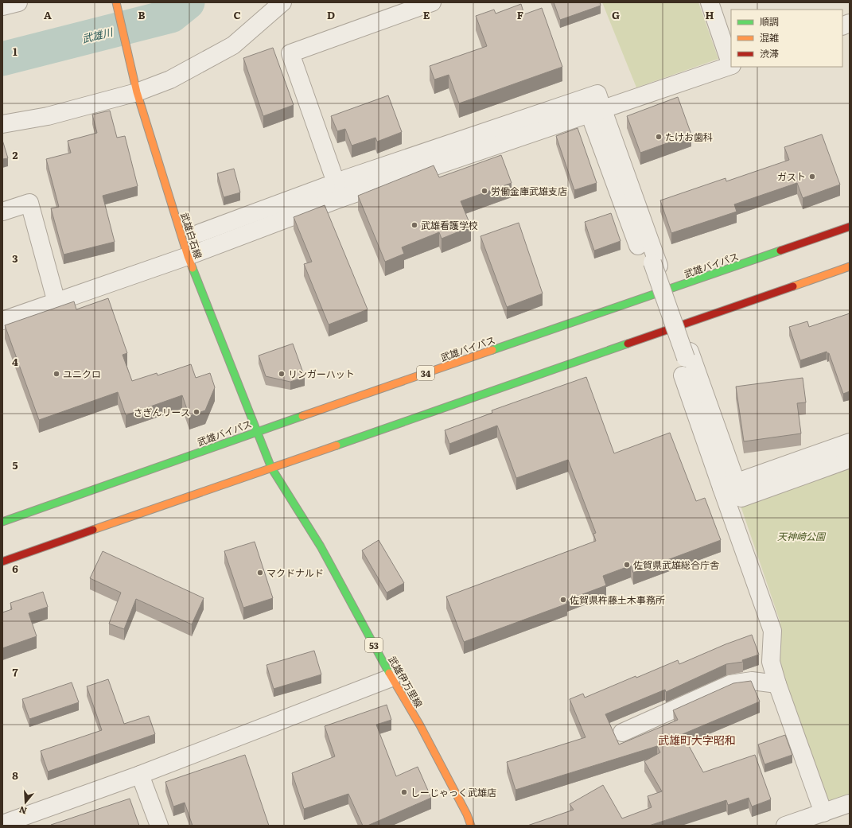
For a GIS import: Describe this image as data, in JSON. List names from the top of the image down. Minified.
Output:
{"streets":{"main road":["武雄白石線","武雄バイパス","34","53","武雄伊万里線"]},"crossings":[["武雄白石線","武雄バイパス"],["武雄白石線","武雄伊万里線"]],"districts":["武雄町大字昭和"],"water":["武雄川"],"parks":["天神崎公園"],"places":["たけお歯科","ガスト","労働金庫武雄支店","武雄看護学校","ユニクロ","リンガーハット","さぎんリース","佐賀県武雄総合庁舎","マクドナルド","佐賀県杵藤土木事務所","しーじゃっく武雄店"],"legend":["順調","混雑","渋滞"],"north":"bottom","grid":{"columns":["A","B","C","D","E","F","G","H"],"rows":["1","2","3","4","5","6","7","8"]}}
